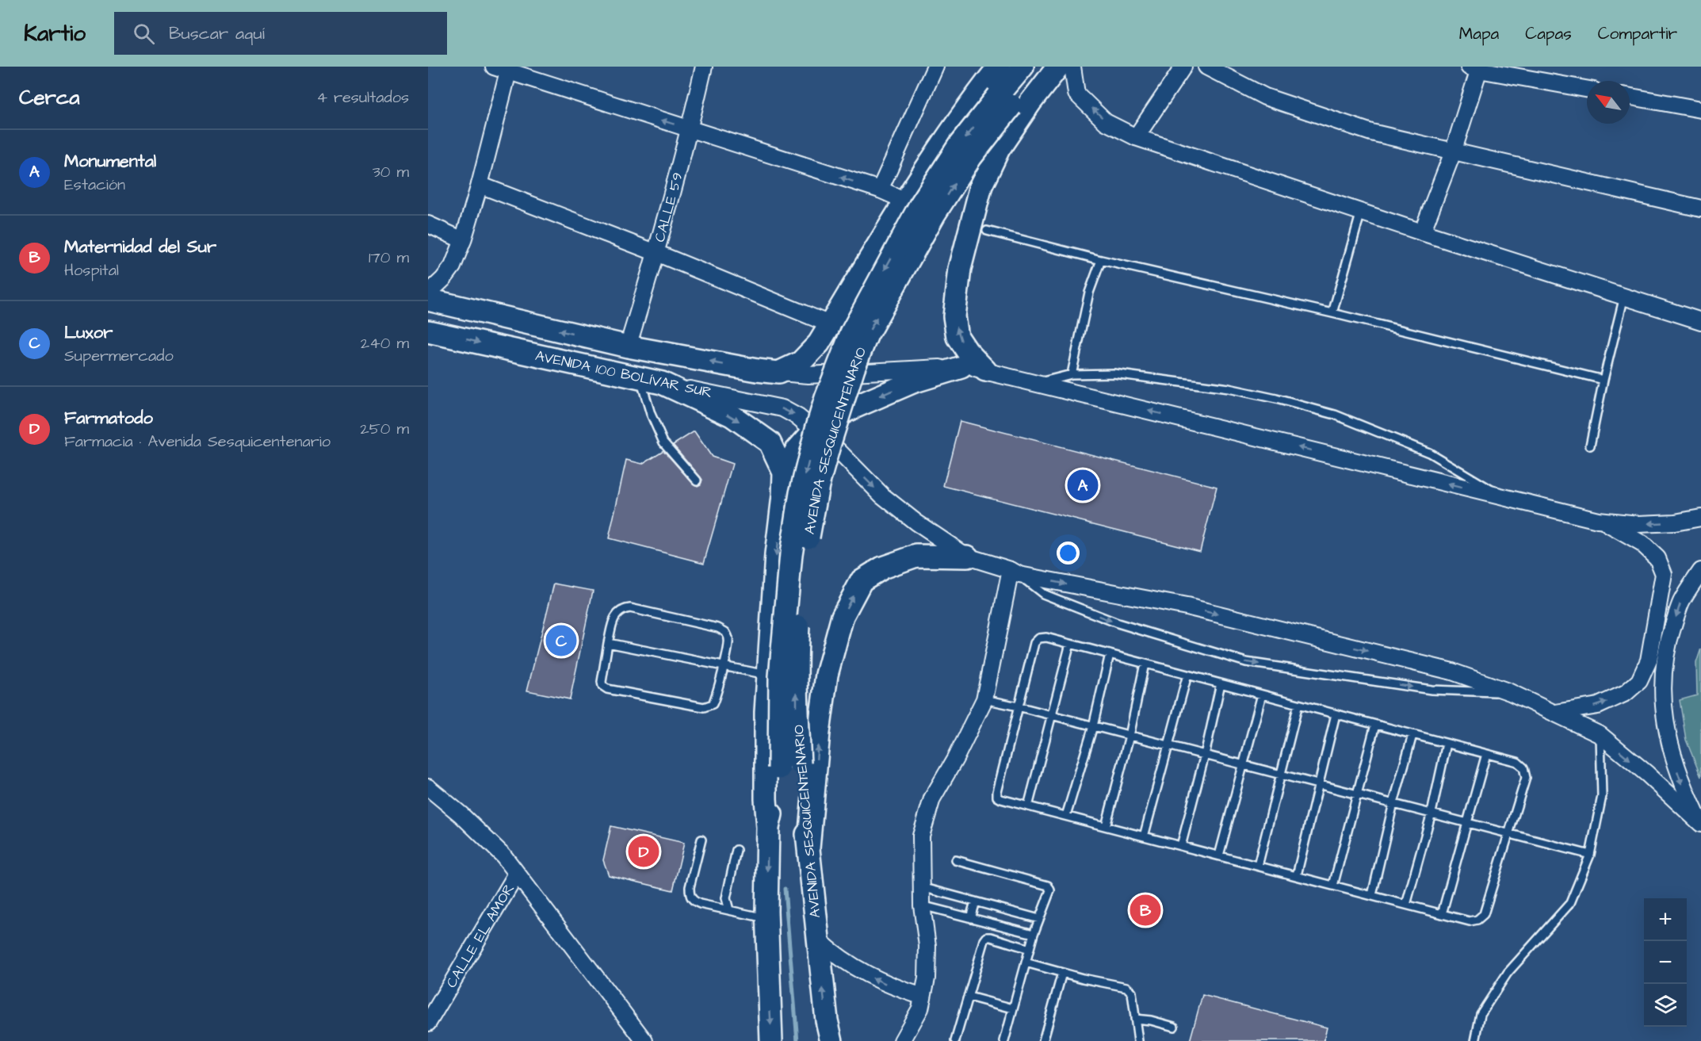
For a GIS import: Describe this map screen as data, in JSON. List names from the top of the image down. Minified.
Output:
{"streets":{"main road":["AVENIDA 100 BOLÍVAR SUR","AVENIDA SESQUICENTENARIO"],"street":["CALLE 59","CALLE EL AMOR"]},"crossings":[["CALLE 59","AVENIDA 100 BOLÍVAR SUR"]],"north":"top left","page":{"header":"Kartio","search":"Buscar aquí","nav":["Mapa","Capas","Compartir"],"heading":["Cerca","4 resultados"],"list":[{"mark":"A","name":"Monumental","note":"Estación","value":"30 m"},{"mark":"B","name":"Maternidad del Sur","note":"Hospital","value":"170 m"},{"mark":"C","name":"Luxor","note":"Supermercado","value":"240 m"},{"mark":"D","name":"Farmatodo","note":"Farmacia · Avenida Sesquicentenario","value":"250 m"}],"pins":["A","C","D","B"],"map_buttons":["+","−"]}}
